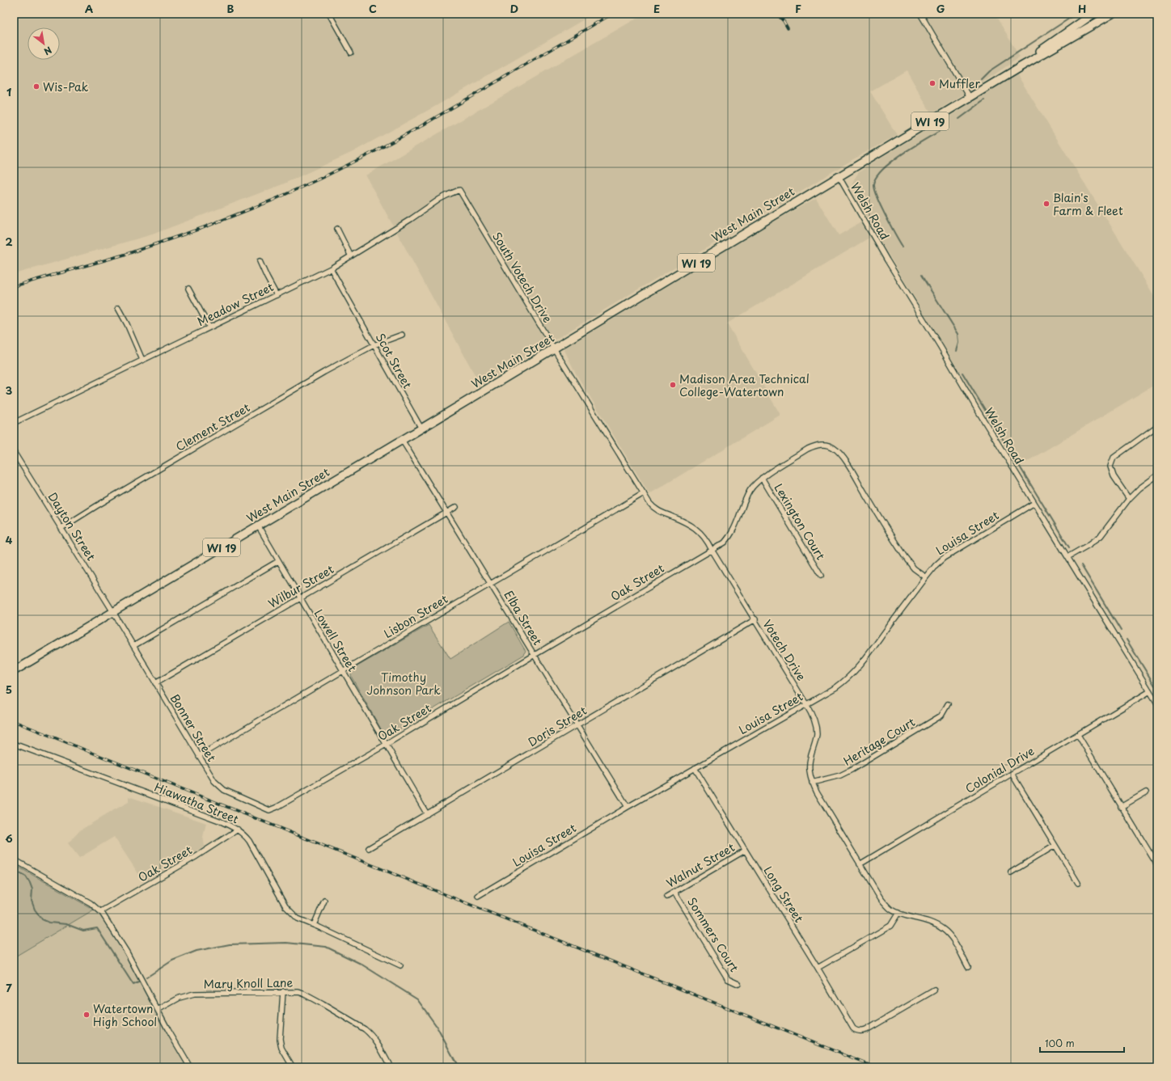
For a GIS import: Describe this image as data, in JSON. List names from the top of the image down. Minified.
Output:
{"streets":{"main road":["WI 19","West Main Street"],"street":["Welsh Road","South Votech Drive","Meadow Street","Scot Street","Clement Street","Lexington Court","Dayton Street","Louisa Street","Oak Street","Wilbur Street","Lisbon Street","Elba Street","Lowell Street","Votech Drive","Doris Street","Bonner Street","Heritage Court","Colonial Drive","Hiawatha Street","Walnut Street","Long Street","Sommers Court","Mary Knoll Lane"]},"crossings":[["Welsh Road","West Main Street"],["Welsh Road","Louisa Street"],["Welsh Road","Colonial Drive"],["West Main Street","South Votech Drive"],["West Main Street","Scot Street"],["West Main Street","Dayton Street"],["West Main Street","Elba Street"],["West Main Street","Lowell Street"],["West Main Street","Bonner Street"],["South Votech Drive","Meadow Street"],["South Votech Drive","Votech Drive"],["Meadow Street","Scot Street"],["Scot Street","Clement Street"],["Clement Street","Dayton Street"],["Lexington Court","Oak Street"],["Dayton Street","Bonner Street"],["Louisa Street","Oak Street"],["Louisa Street","Elba Street"],["Louisa Street","Votech Drive"],["Louisa Street","Long Street"],["Oak Street","Elba Street"],["Oak Street","Lowell Street"],["Oak Street","Votech Drive"],["Oak Street","Bonner Street"],["Oak Street","Hiawatha Street"],["Wilbur Street","Elba Street"],["Wilbur Street","Lowell Street"],["Wilbur Street","Bonner Street"],["Lisbon Street","Elba Street"],["Lisbon Street","Lowell Street"],["Lisbon Street","Votech Drive"],["Lisbon Street","Bonner Street"],["Elba Street","Doris Street"],["Lowell Street","Doris Street"],["Votech Drive","Doris Street"],["Votech Drive","Heritage Court"],["Votech Drive","Colonial Drive"],["Walnut Street","Long Street"],["Walnut Street","Sommers Court"]],"parks":["Timothy Johnson Park"],"places":["Muffler","Wis-Pak","Blain's Farm & Fleet","Madison Area Technical College-Watertown","Watertown High School"],"scale_bar":"100 m","north":"bottom right","grid":{"columns":["A","B","C","D","E","F","G","H"],"rows":["1","2","3","4","5","6","7"]}}
